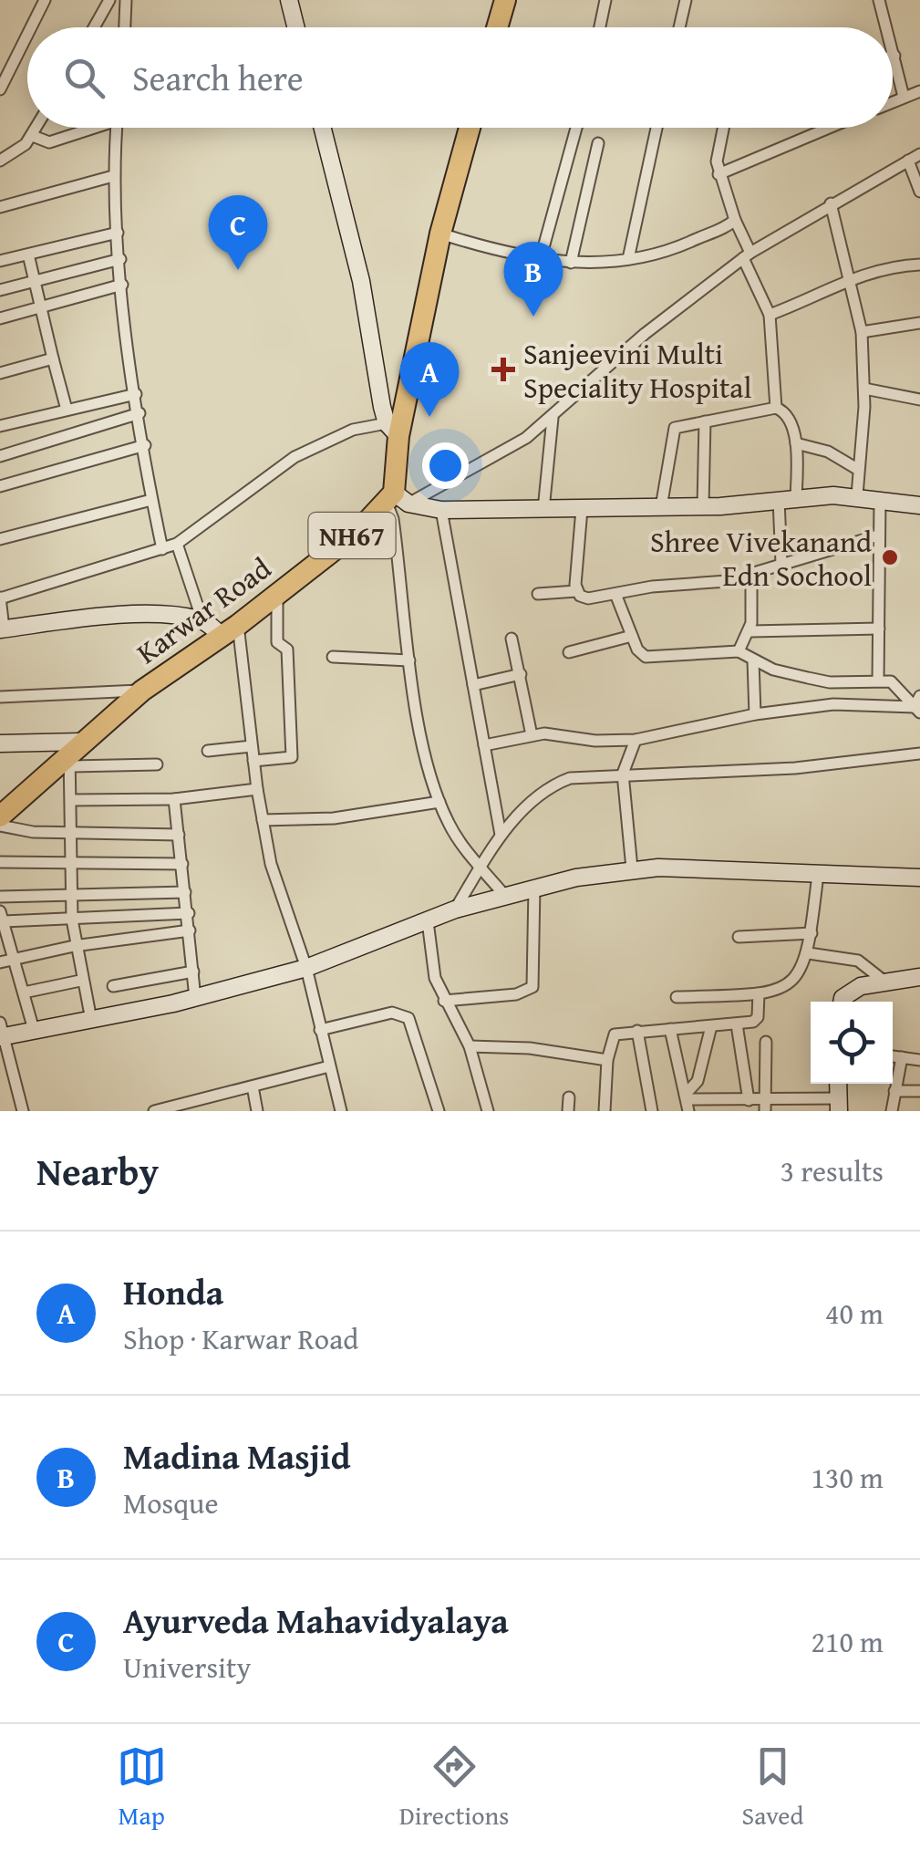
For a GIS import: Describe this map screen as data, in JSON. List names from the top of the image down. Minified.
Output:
{"streets":{"highway":["NH67","Karwar Road"]},"crossings":[["NH67","Karwar Road"]],"places":{"health":["Sanjeevini Multi Speciality Hospital"],"other":["Shree Vivekanand Edn Sochool"]},"page":{"search":"Search here","pins":["C","B","A"],"heading":["Nearby","3 results"],"list":[{"mark":"A","name":"Honda","note":"Shop · Karwar Road","value":"40 m"},{"mark":"B","name":"Madina Masjid","note":"Mosque","value":"130 m"},{"mark":"C","name":"Ayurveda Mahavidyalaya","note":"University","value":"210 m"}],"nav":["Map","Directions","Saved"]}}
